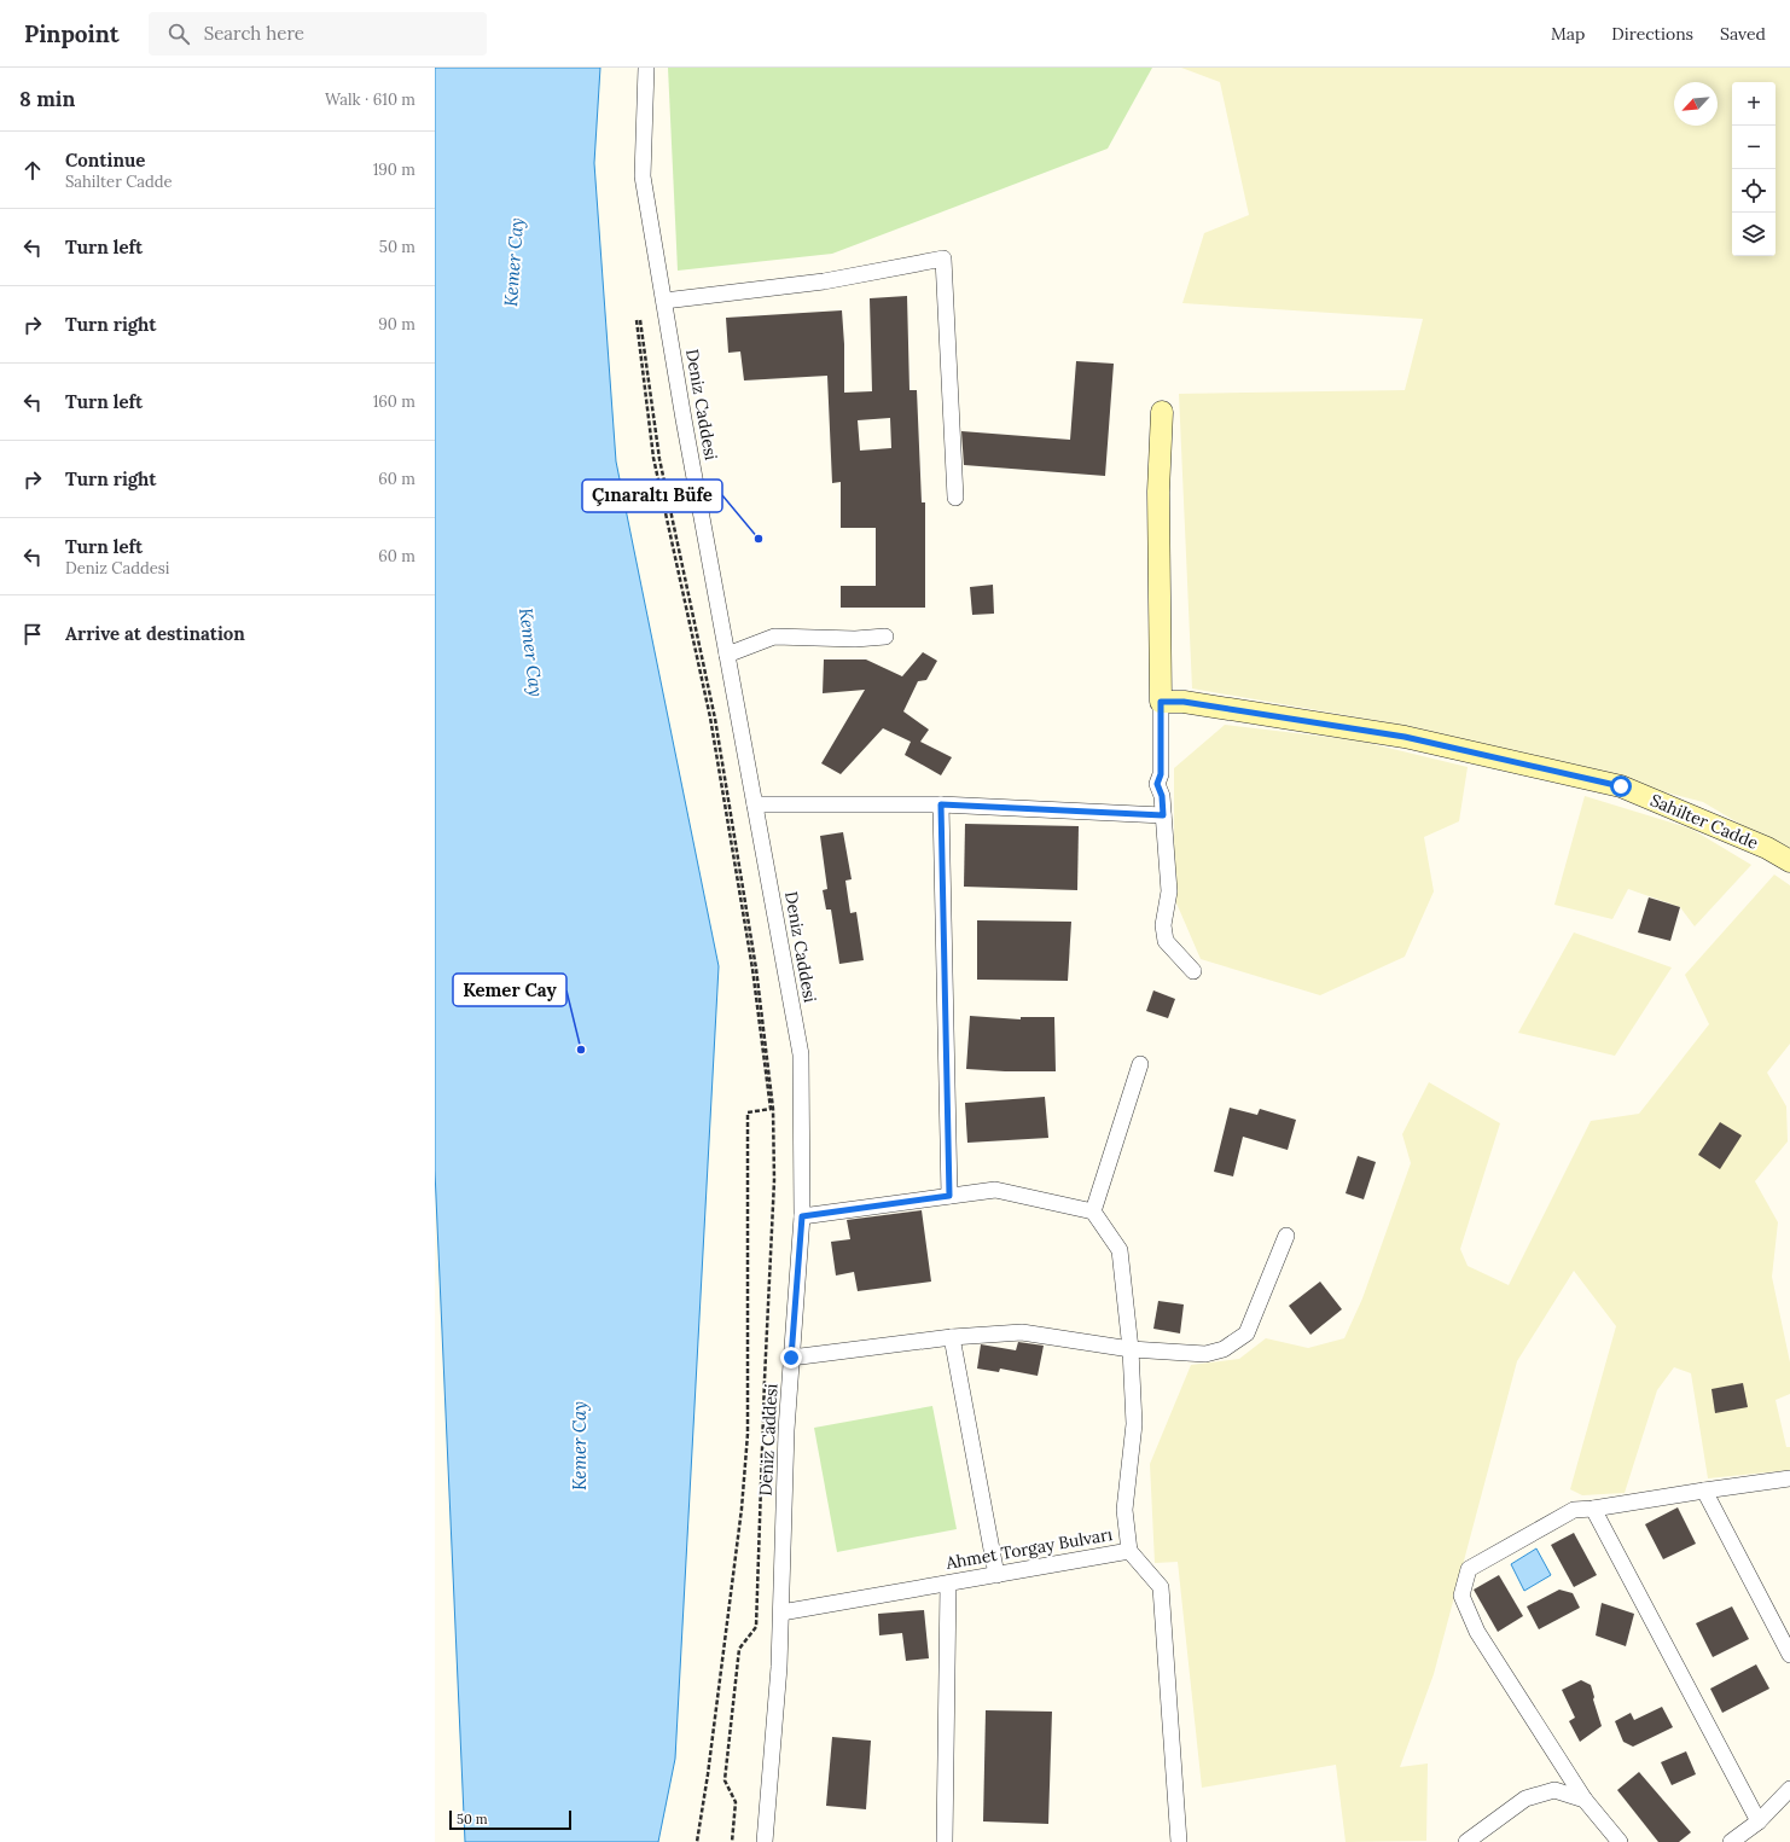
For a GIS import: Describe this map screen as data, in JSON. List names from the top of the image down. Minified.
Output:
{"streets":{"street":["Deniz Caddesi","Sahilter Cadde","Ahmet Torgay Bulvarı"]},"crossings":[["Deniz Caddesi","Ahmet Torgay Bulvarı"]],"water":["Kemer Cay"],"places":["Çınaraltı Büfe","Kemer Cay"],"scale_bar":"50 m","north":"bottom left","page":{"header":"Pinpoint","search":"Search here","nav":["Map","Directions","Saved"],"heading":["8 min","Walk · 610 m"],"map_buttons":["+","−"],"list":[["Continue","Sahilter Cadde","190 m"],["Turn left","50 m"],["Turn right","90 m"],["Turn left","160 m"],["Turn right","60 m"],["Turn left","Deniz Caddesi","60 m"],"Arrive at destination"],"scale":"50 m"}}
